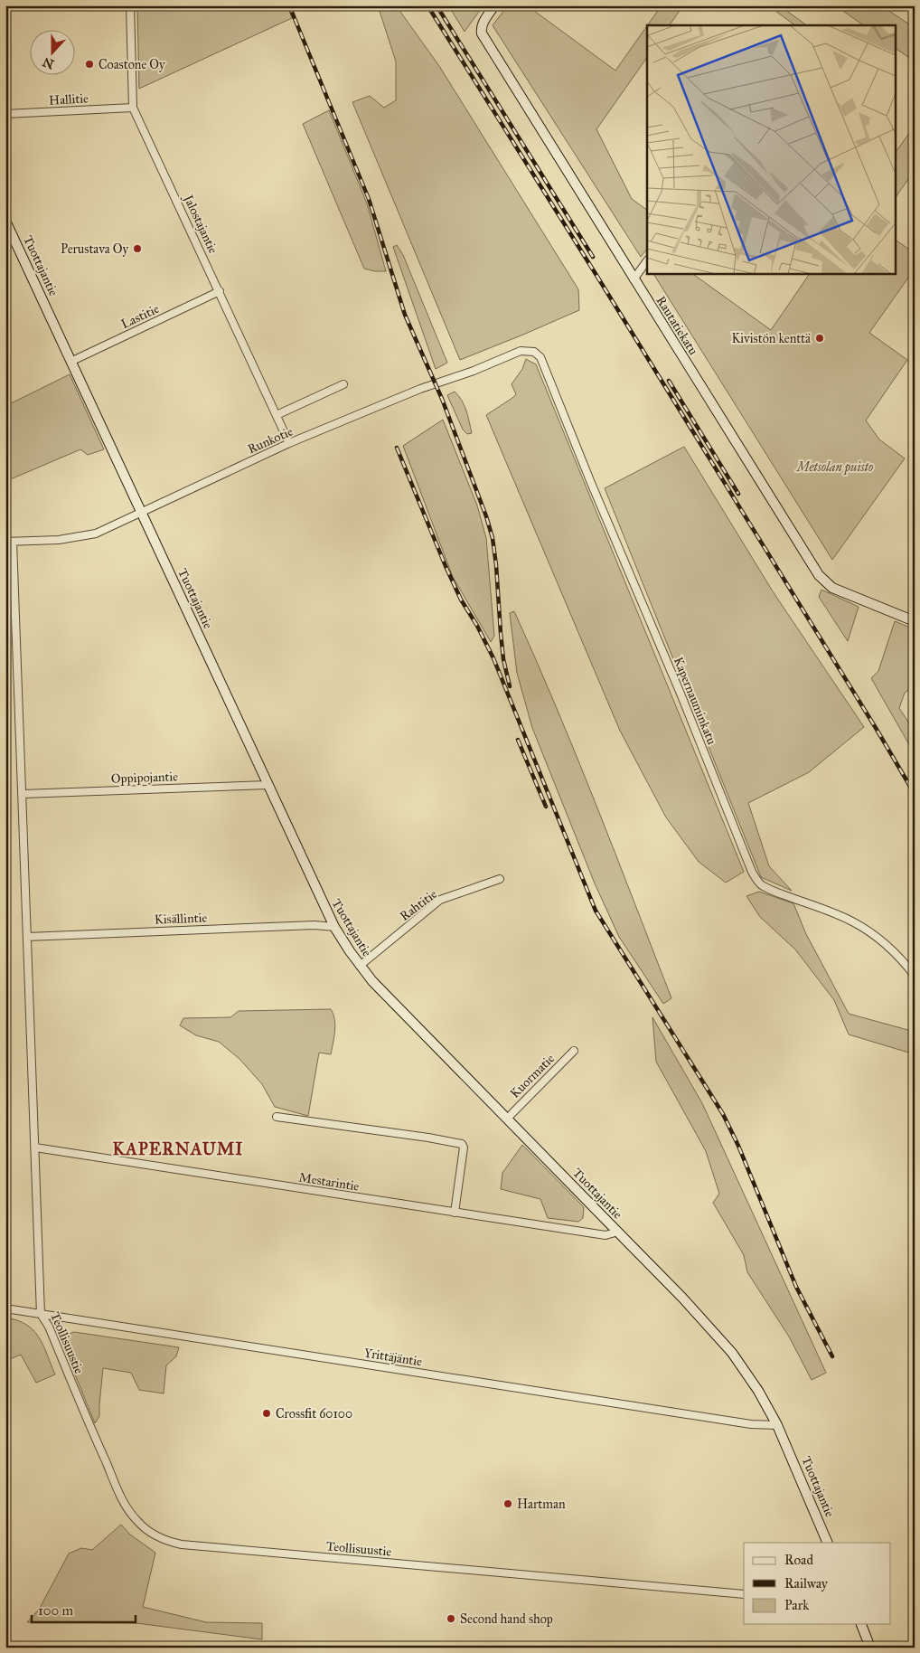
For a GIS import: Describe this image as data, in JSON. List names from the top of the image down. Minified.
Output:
{"streets":{"street":["Hallitie","Jalostajantie","Tuottajantie","Lastitie","Rautatiekatu","Runkotie","Kapernauminkatu","Oppipojantie","Rahtitie","Kisällintie","Kuormatie","Mestarintie","Teollisuustie","Yrittäjäntie"]},"crossings":[["Hallitie","Jalostajantie"],["Jalostajantie","Lastitie"],["Jalostajantie","Runkotie"],["Tuottajantie","Lastitie"],["Tuottajantie","Runkotie"],["Tuottajantie","Oppipojantie"],["Tuottajantie","Rahtitie"],["Tuottajantie","Kisällintie"],["Tuottajantie","Kuormatie"],["Tuottajantie","Mestarintie"],["Tuottajantie","Yrittäjäntie"],["Runkotie","Kapernauminkatu"],["Runkotie","Teollisuustie"],["Oppipojantie","Teollisuustie"],["Kisällintie","Teollisuustie"],["Mestarintie","Teollisuustie"],["Teollisuustie","Yrittäjäntie"]],"districts":["KAPERNAUMI"],"parks":["Metsolan puisto"],"places":["Coastone Oy","Perustava Oy","Kivistön kenttä","Crossfit 60100","Hartman","Second hand shop"],"legend":["Road","Railway","Park"],"scale_bar":"100 m","north":"bottom"}
